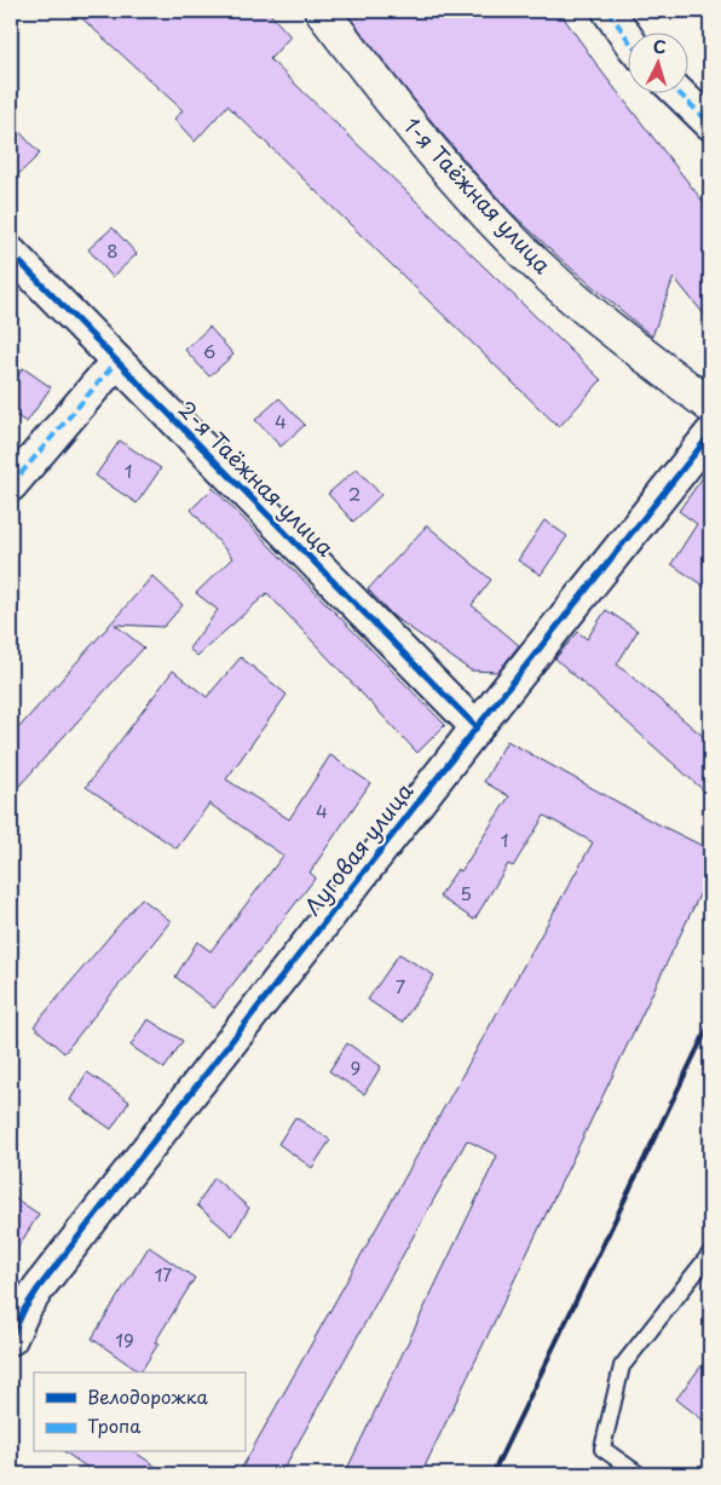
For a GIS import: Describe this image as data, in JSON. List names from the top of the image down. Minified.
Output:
{"streets":{"street":["1-я Таёжная улица","2-я Таёжная улица","Луговая улица"]},"crossings":[["2-я Таёжная улица","Луговая улица"]],"house_numbers":["8","6","4","1","2","4","1","5","7","9","17","19"],"legend":["Велодорожка","Тропа"],"north":"top"}
